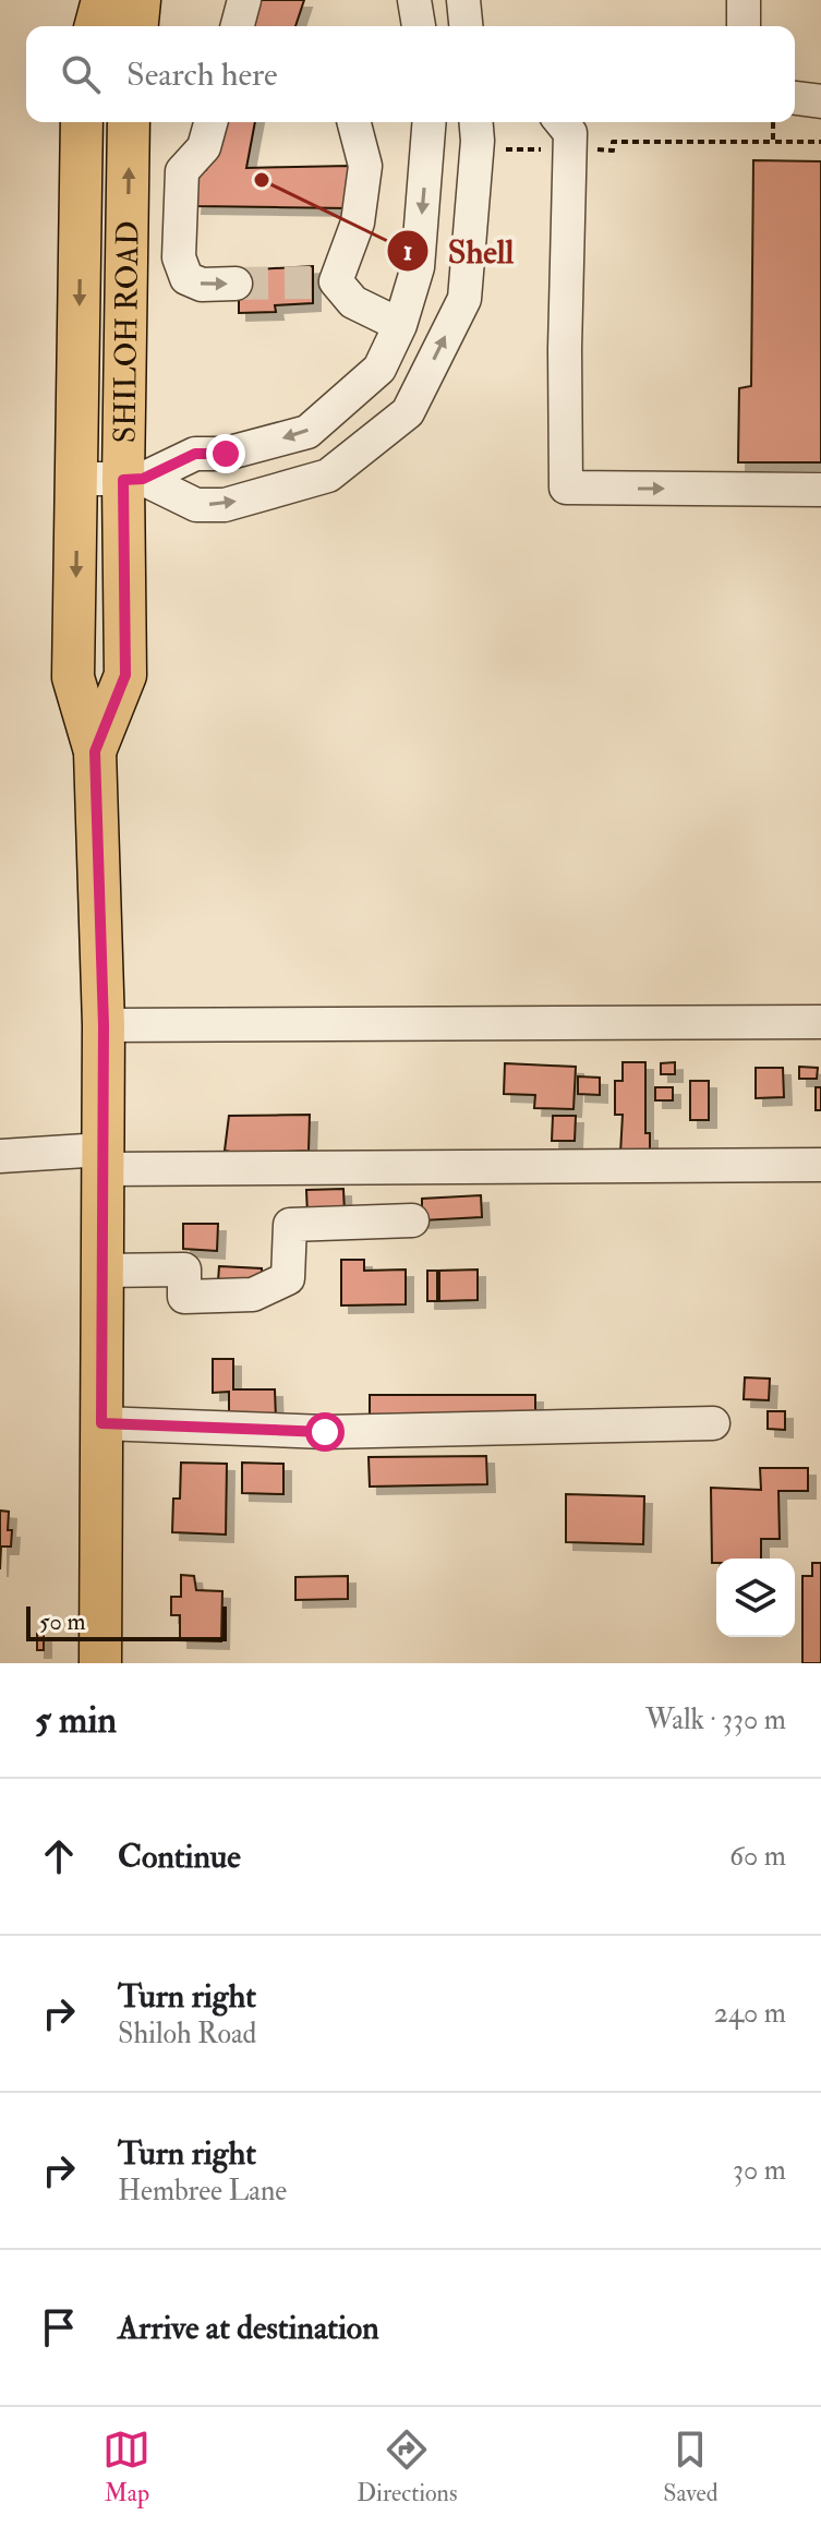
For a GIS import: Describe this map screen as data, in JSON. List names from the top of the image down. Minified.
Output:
{"streets":{"main road":["SHILOH ROAD"]},"places":["Shell"],"scale_bar":"50 m","page":{"search":"Search here","scale":"50 m","heading":["5 min","Walk · 330 m"],"list":[["Continue","60 m"],["Turn right","Shiloh Road","240 m"],["Turn right","Hembree Lane","30 m"],"Arrive at destination"],"nav":["Map","Directions","Saved"]}}
